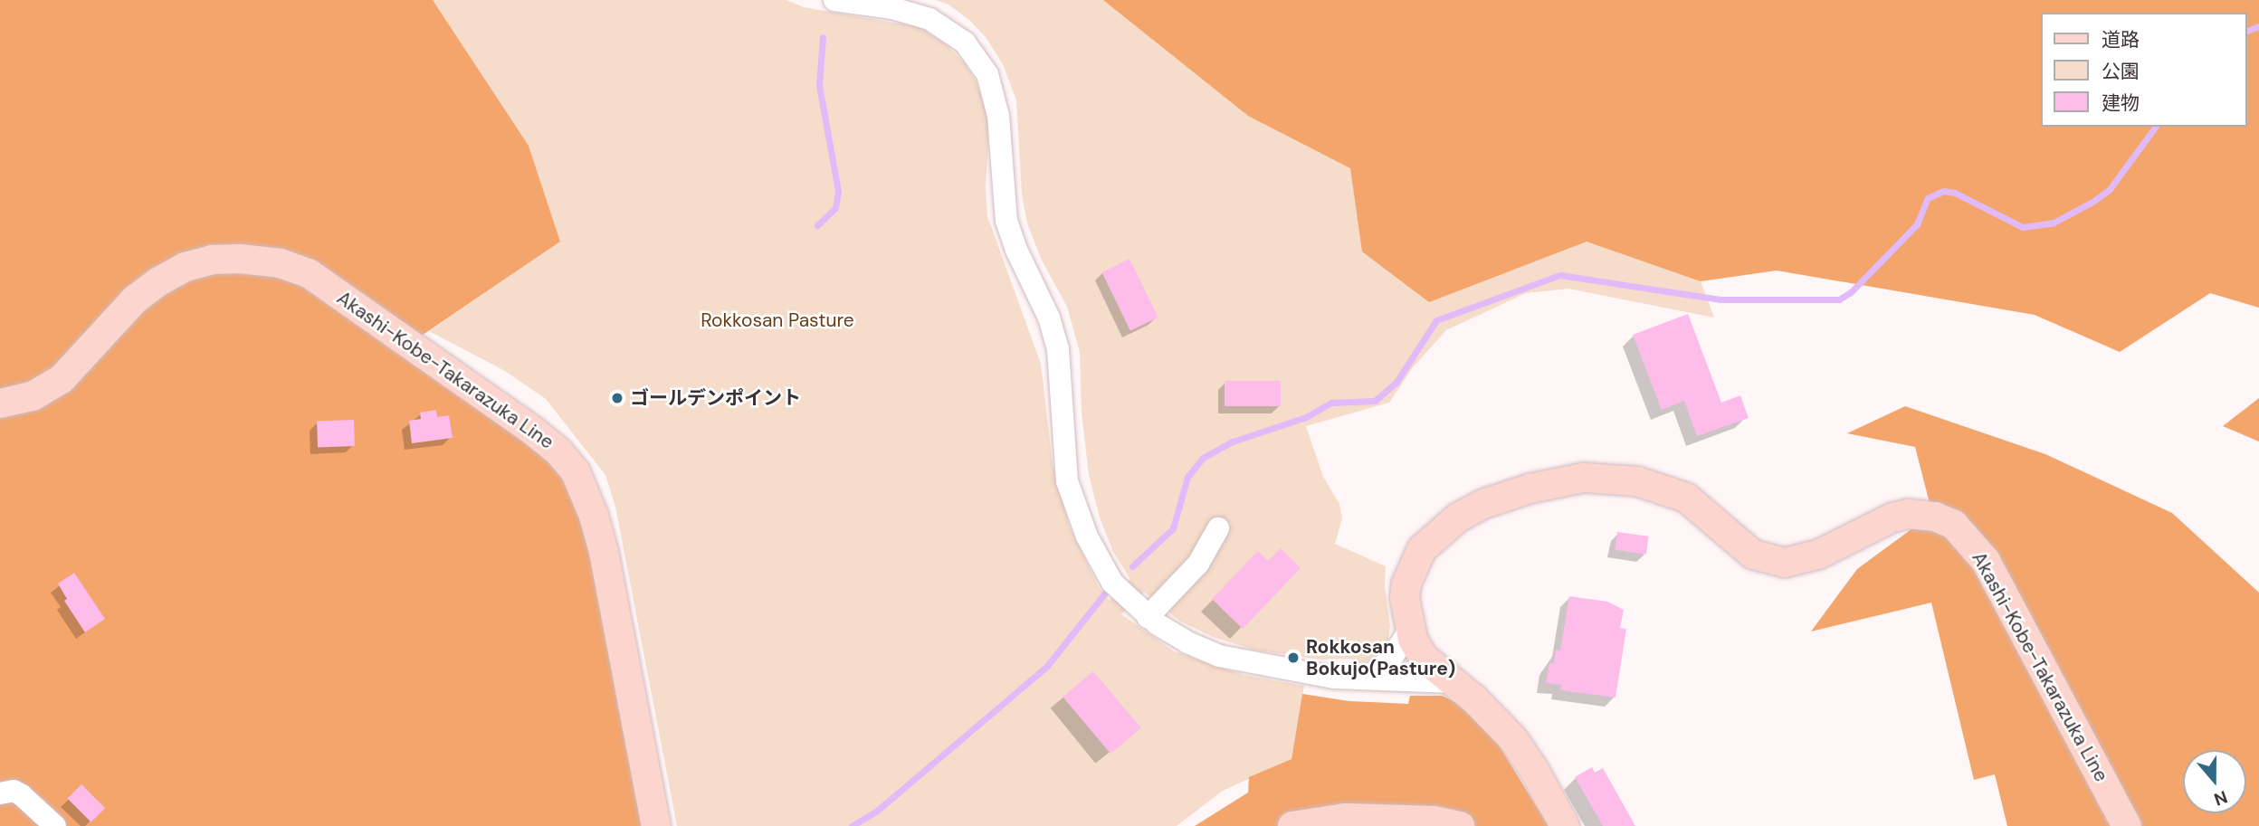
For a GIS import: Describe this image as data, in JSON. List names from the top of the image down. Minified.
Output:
{"streets":{"main road":["Akashi-Kobe-Takarazuka Line"]},"parks":["Rokkosan Pasture"],"places":["ゴールデンポイント","Rokkosan Bokujo(Pasture)"],"legend":["道路","公園","建物"],"north":"bottom"}
